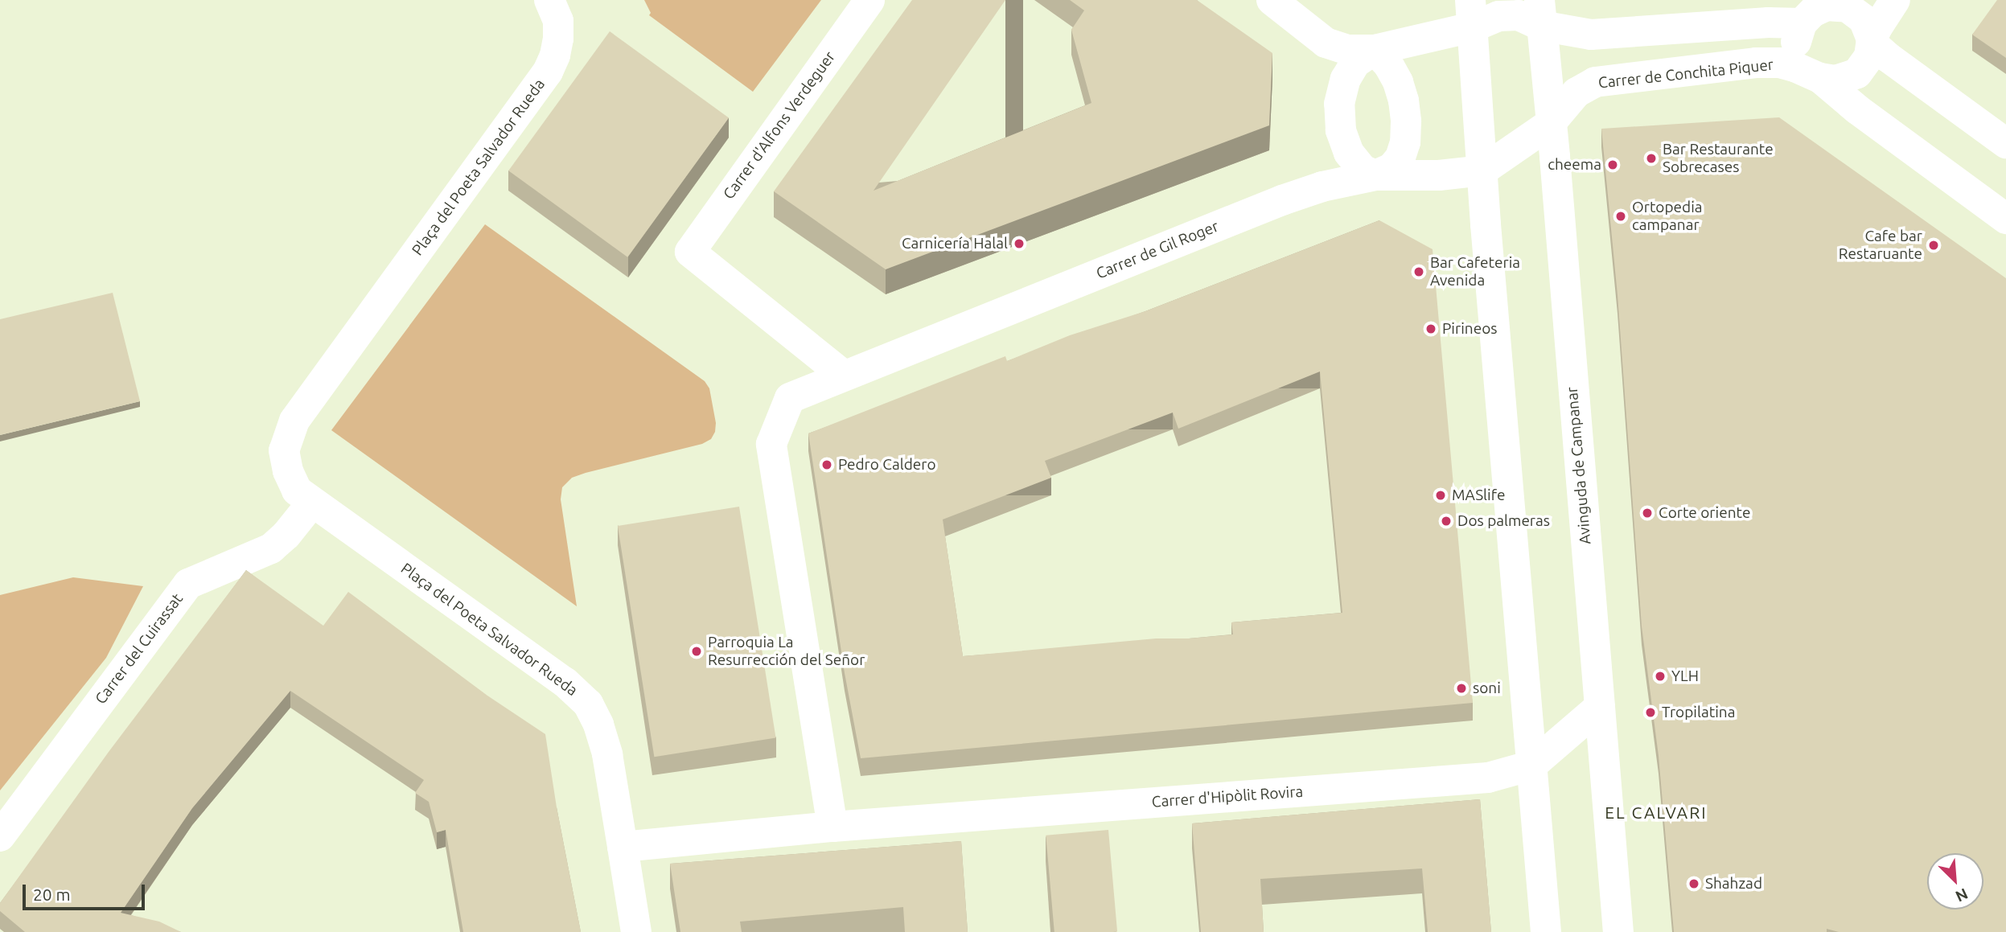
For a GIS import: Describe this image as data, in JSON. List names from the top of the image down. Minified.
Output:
{"streets":{"street":["Carrer de Conchita Piquer","Carrer d'Alfons Verdeguer","Plaça del Poeta Salvador Rueda","Carrer de Gil Roger","Avinguda de Campanar","Carrer del Cuirassat","Carrer d'Hipòlit Rovira"]},"crossings":[["Carrer de Conchita Piquer","Carrer de Gil Roger"],["Carrer de Conchita Piquer","Avinguda de Campanar"],["Carrer d'Alfons Verdeguer","Carrer de Gil Roger"],["Plaça del Poeta Salvador Rueda","Carrer del Cuirassat"],["Carrer de Gil Roger","Carrer d'Hipòlit Rovira"],["Avinguda de Campanar","Carrer d'Hipòlit Rovira"]],"districts":["EL CALVARI"],"places":["Bar Restaurante Sobrecases","cheema","Ortopedia campanar","Carnicería Halal","Cafe bar Restaruante","Bar Cafeteria Avenida","Pirineos","Pedro Caldero","MASlife","Corte oriente","Dos palmeras","Parroquia La Resurrección del Señor","YLH","soni","Tropilatina","Shahzad"],"scale_bar":"20 m","north":"bottom right"}
